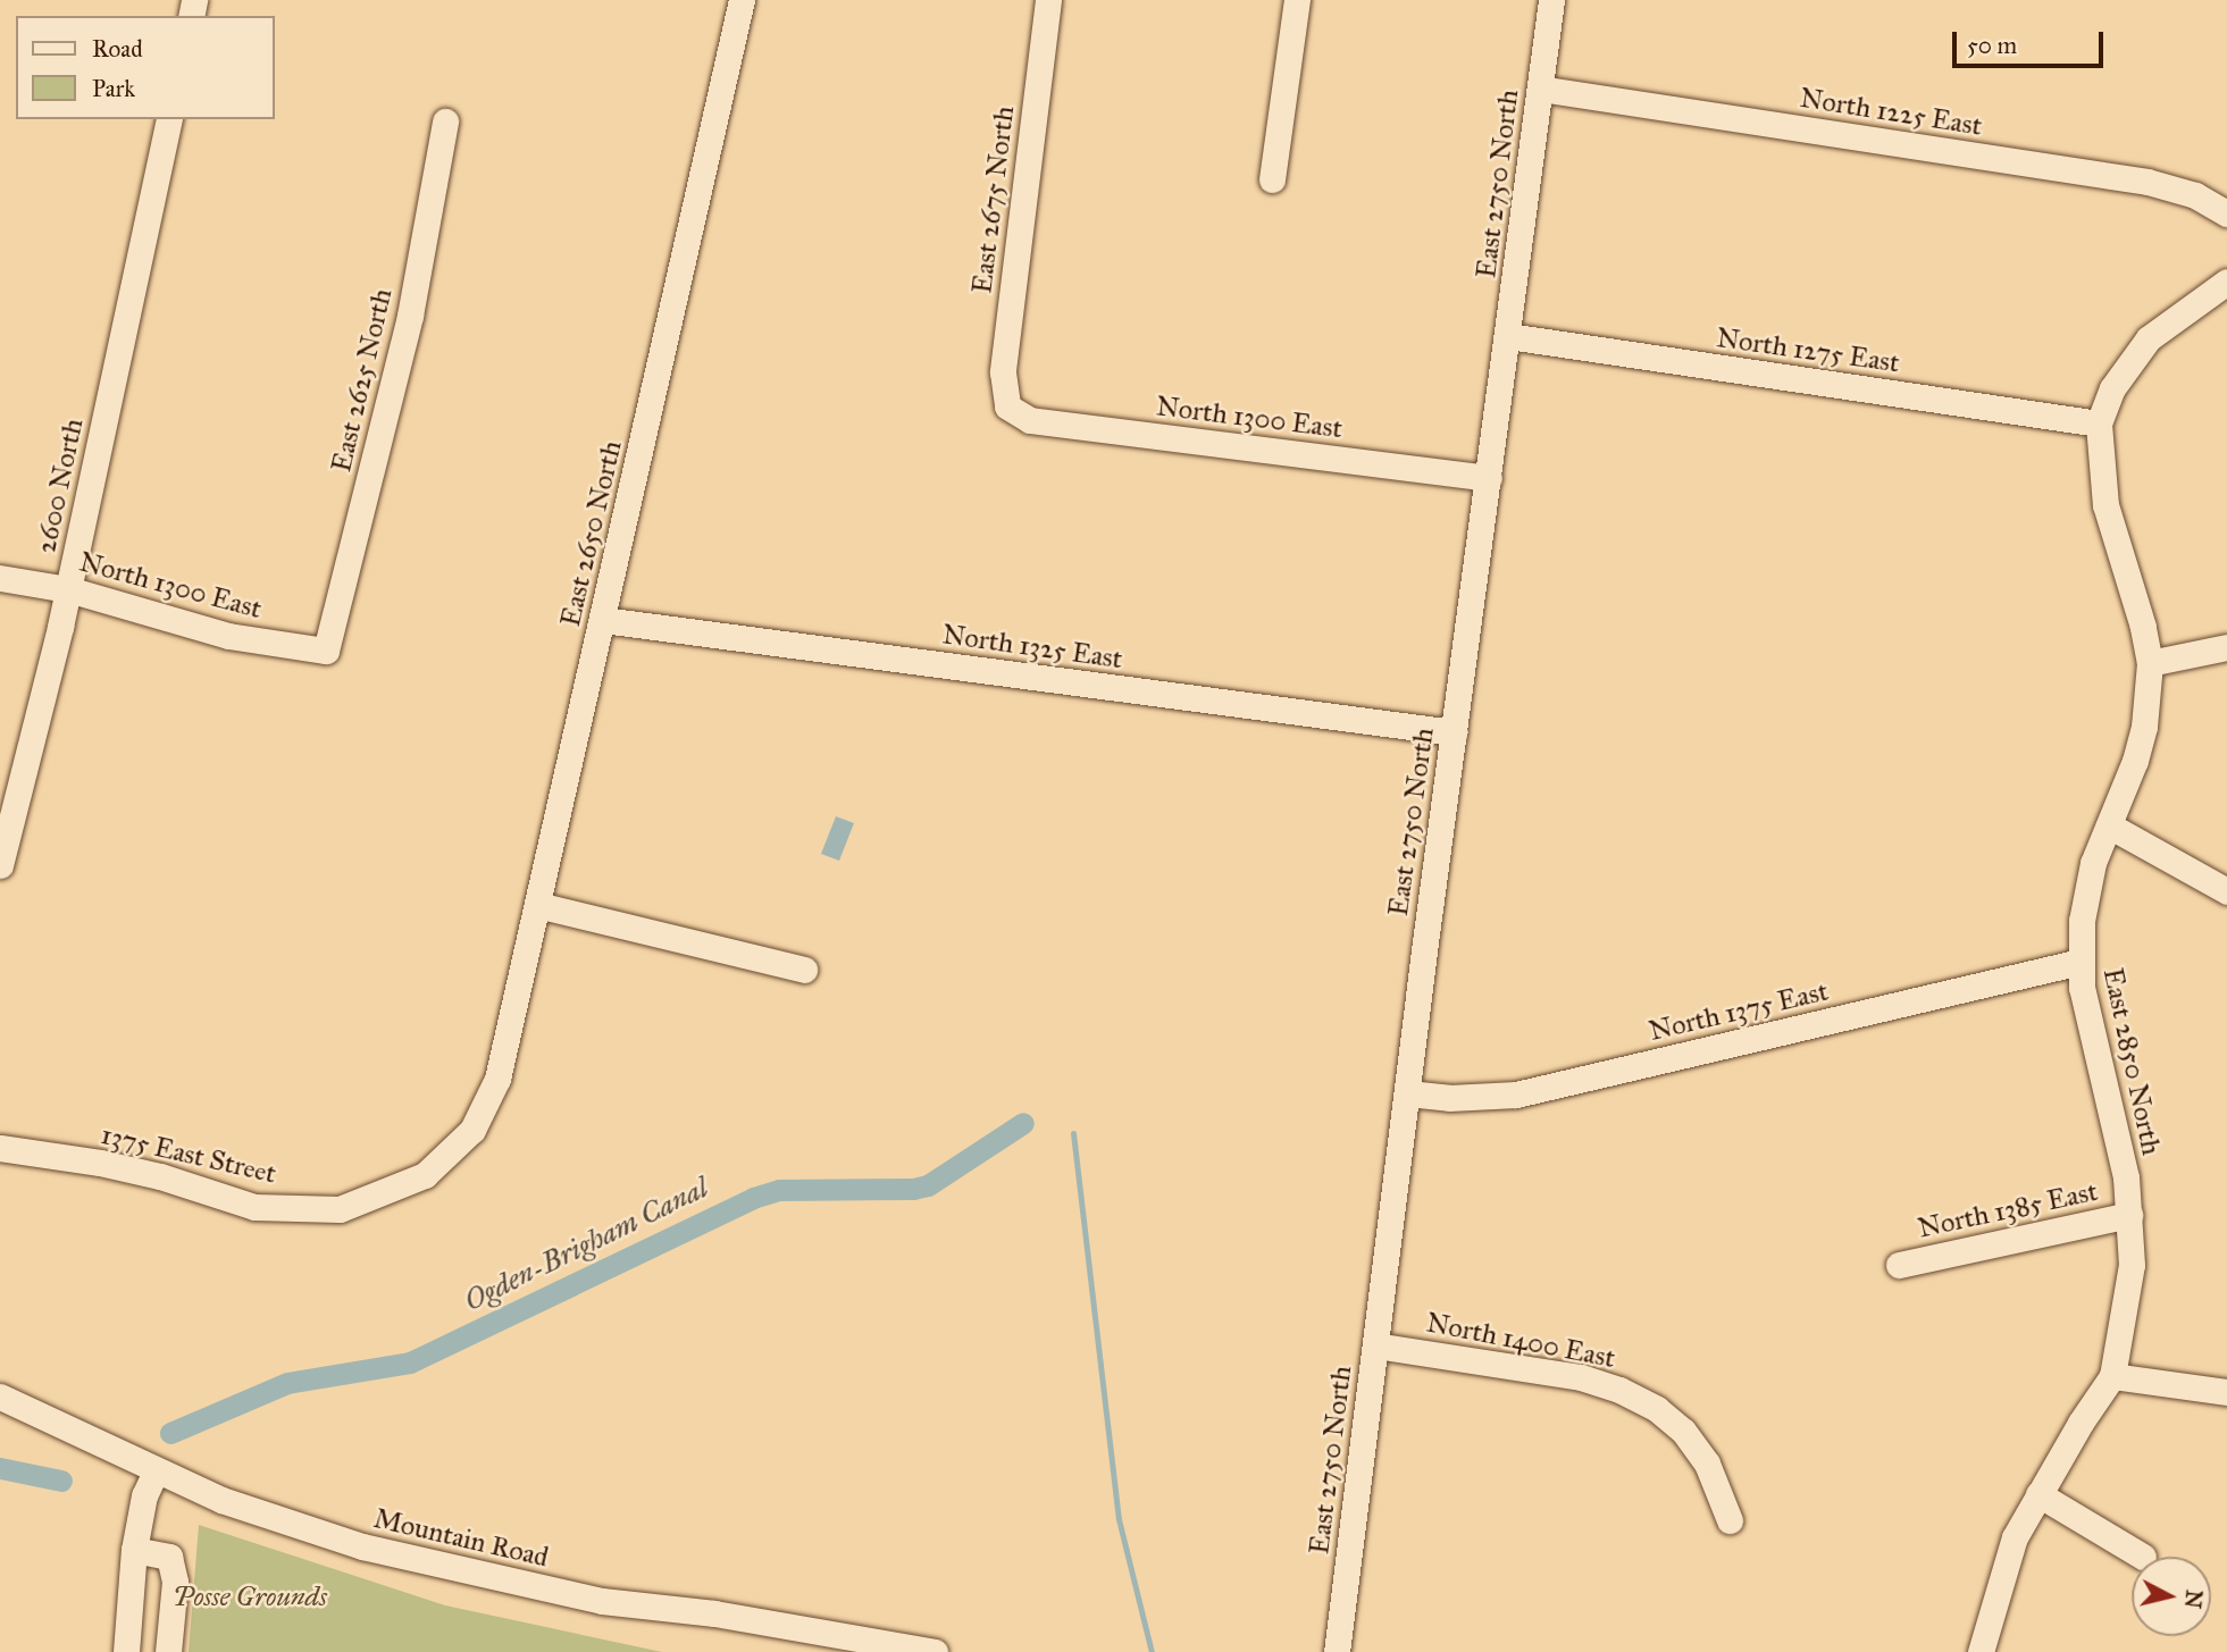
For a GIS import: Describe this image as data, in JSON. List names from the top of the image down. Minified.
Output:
{"streets":{"street":["North 1225 East","East 2750 North","East 2675 North","North 1275 East","East 2625 North","North 1300 East","2600 North","East 2650 North","North 1325 East","North 1375 East","East 2850 North","1375 East Street","North 1385 East","North 1400 East","Mountain Road"]},"crossings":[["North 1225 East","East 2750 North"],["East 2750 North","North 1275 East"],["East 2750 North","North 1300 East"],["East 2750 North","North 1325 East"],["East 2750 North","North 1375 East"],["East 2750 North","North 1400 East"],["East 2675 North","North 1300 East"],["North 1275 East","East 2850 North"],["East 2625 North","North 1300 East"],["North 1300 East","2600 North"],["East 2650 North","North 1325 East"],["East 2650 North","1375 East Street"],["North 1375 East","East 2850 North"],["East 2850 North","North 1385 East"]],"water":["Ogden-Brigham Canal"],"parks":["Posse Grounds"],"legend":["Road","Park"],"scale_bar":"50 m","north":"right"}
